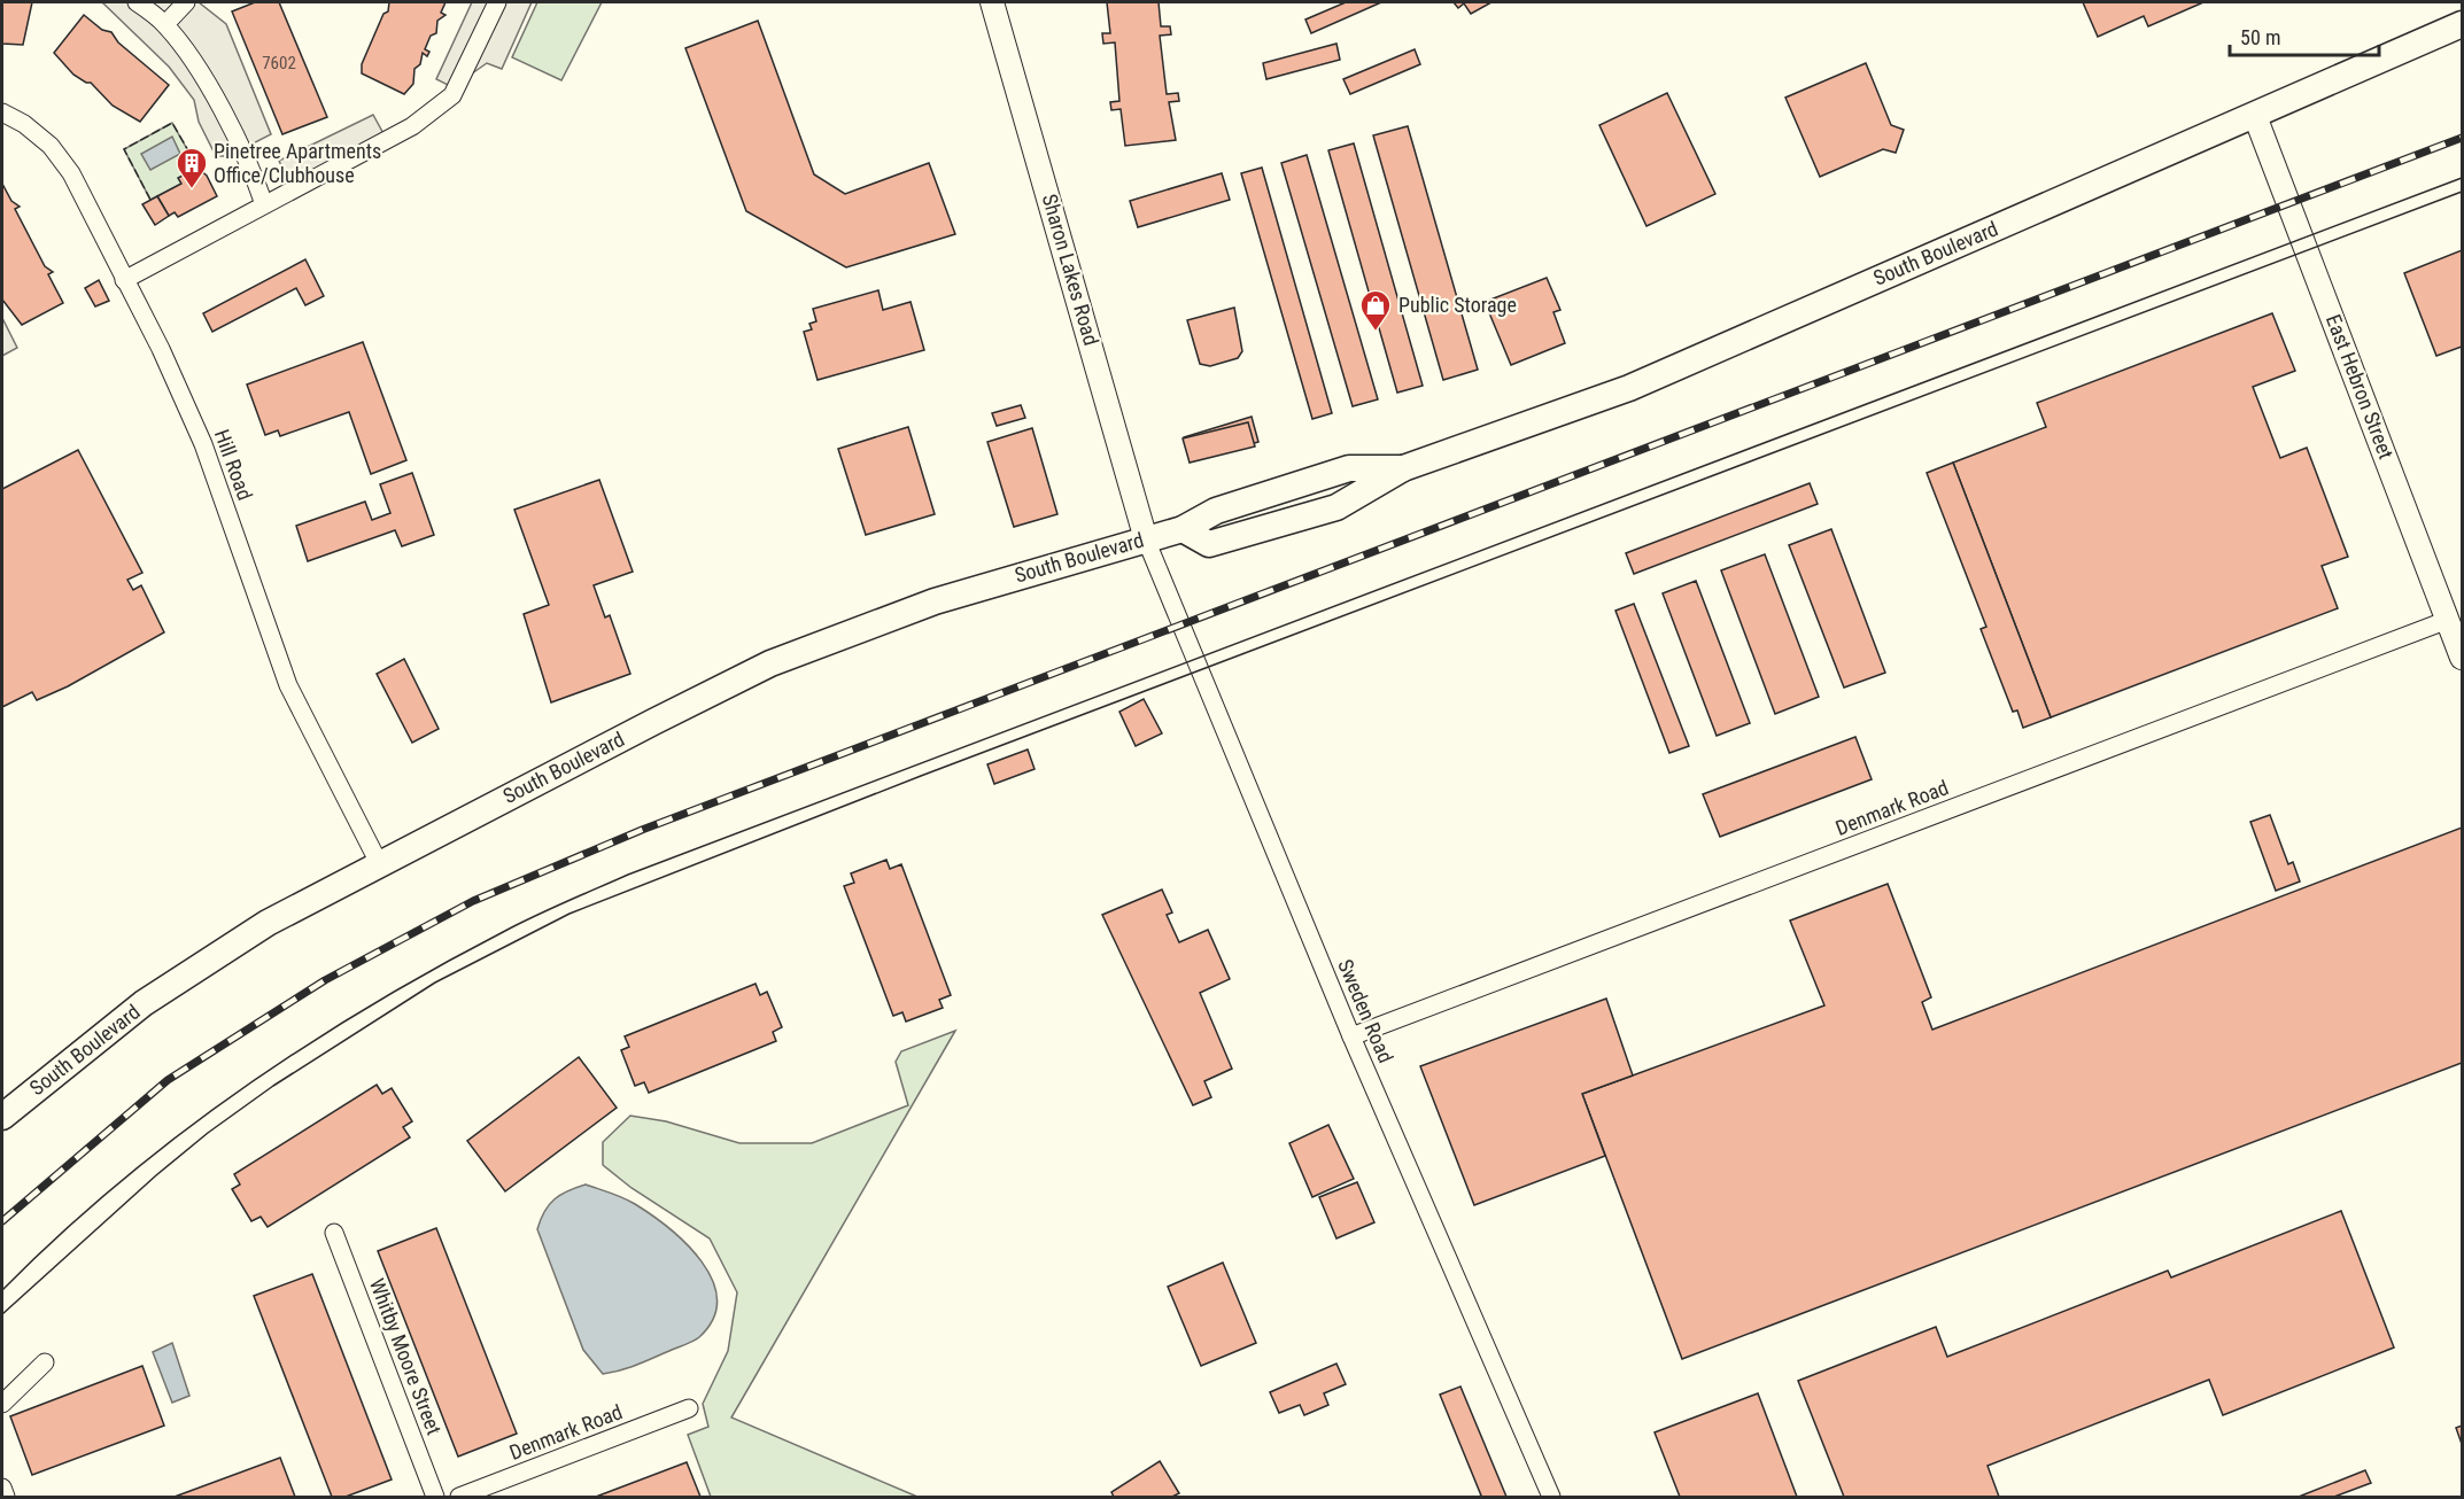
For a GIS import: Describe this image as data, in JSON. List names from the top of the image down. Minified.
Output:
{"streets":{"main road":["South Boulevard"],"street":["Sharon Lakes Road","East Hebron Street","Hill Road","Denmark Road","Sweden Road","Whitby Moore Street"]},"crossings":[["South Boulevard","Sharon Lakes Road"],["South Boulevard","East Hebron Street"],["South Boulevard","Hill Road"],["South Boulevard","Sweden Road"],["Sharon Lakes Road","Sweden Road"],["East Hebron Street","Denmark Road"],["Denmark Road","Sweden Road"]],"places":{"building":["Pinetree Apartments Office/Clubhouse"],"shop":["Public Storage"]},"house_numbers":["7602"],"scale_bar":"50 m"}
